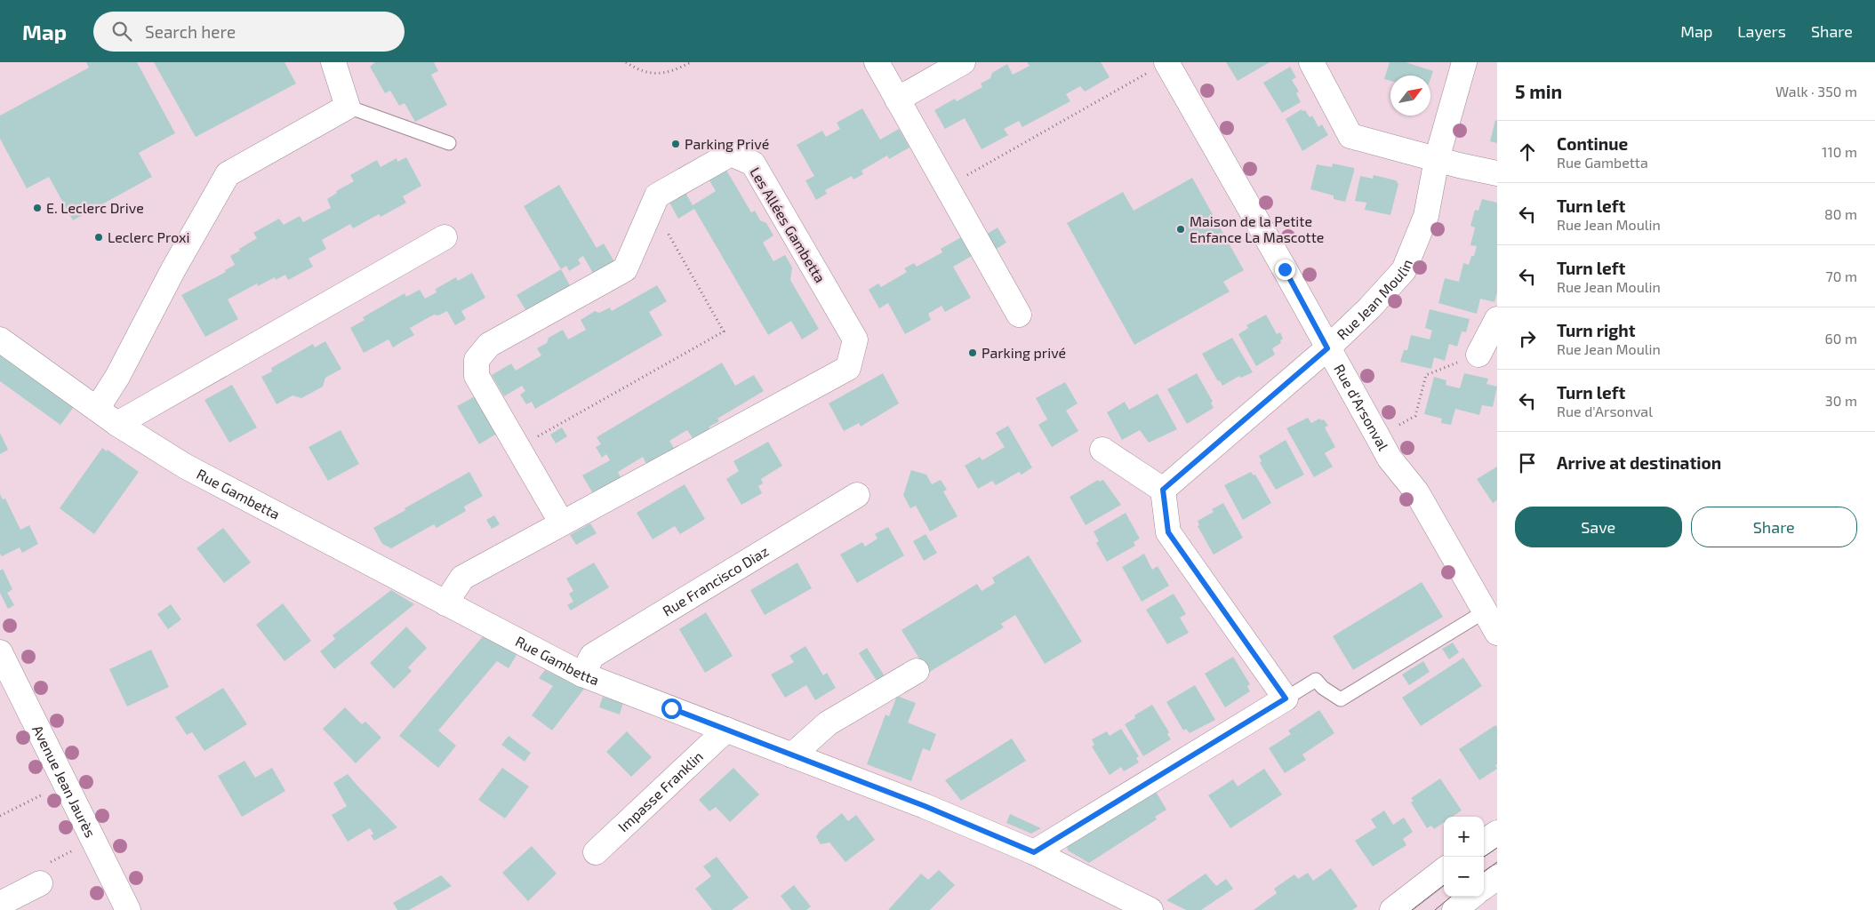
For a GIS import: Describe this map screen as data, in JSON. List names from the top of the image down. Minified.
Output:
{"streets":{"street":["Les Allées Gambetta","Rue Jean Moulin","Rue d'Arsonval","Rue Gambetta","Rue Francisco Diaz","Avenue Jean Jaurès","Impasse Franklin"]},"crossings":[["Les Allées Gambetta","Rue Gambetta"],["Rue Jean Moulin","Rue d'Arsonval"],["Rue Gambetta","Rue Francisco Diaz"],["Rue Gambetta","Impasse Franklin"]],"places":["Parking Privé","E. Leclerc Drive","Maison de la Petite Enfance La Mascotte","Leclerc Proxi","Parking privé"],"north":"top right","page":{"header":"Map","search":"Search here","nav":["Map","Layers","Share"],"heading":["5 min","Walk · 350 m"],"list":[["Continue","Rue Gambetta","110 m"],["Turn left","Rue Jean Moulin","80 m"],["Turn left","Rue Jean Moulin","70 m"],["Turn right","Rue Jean Moulin","60 m"],["Turn left","Rue d'Arsonval","30 m"],"Arrive at destination"],"buttons":["Save","Share"],"map_buttons":["+","−"]}}
